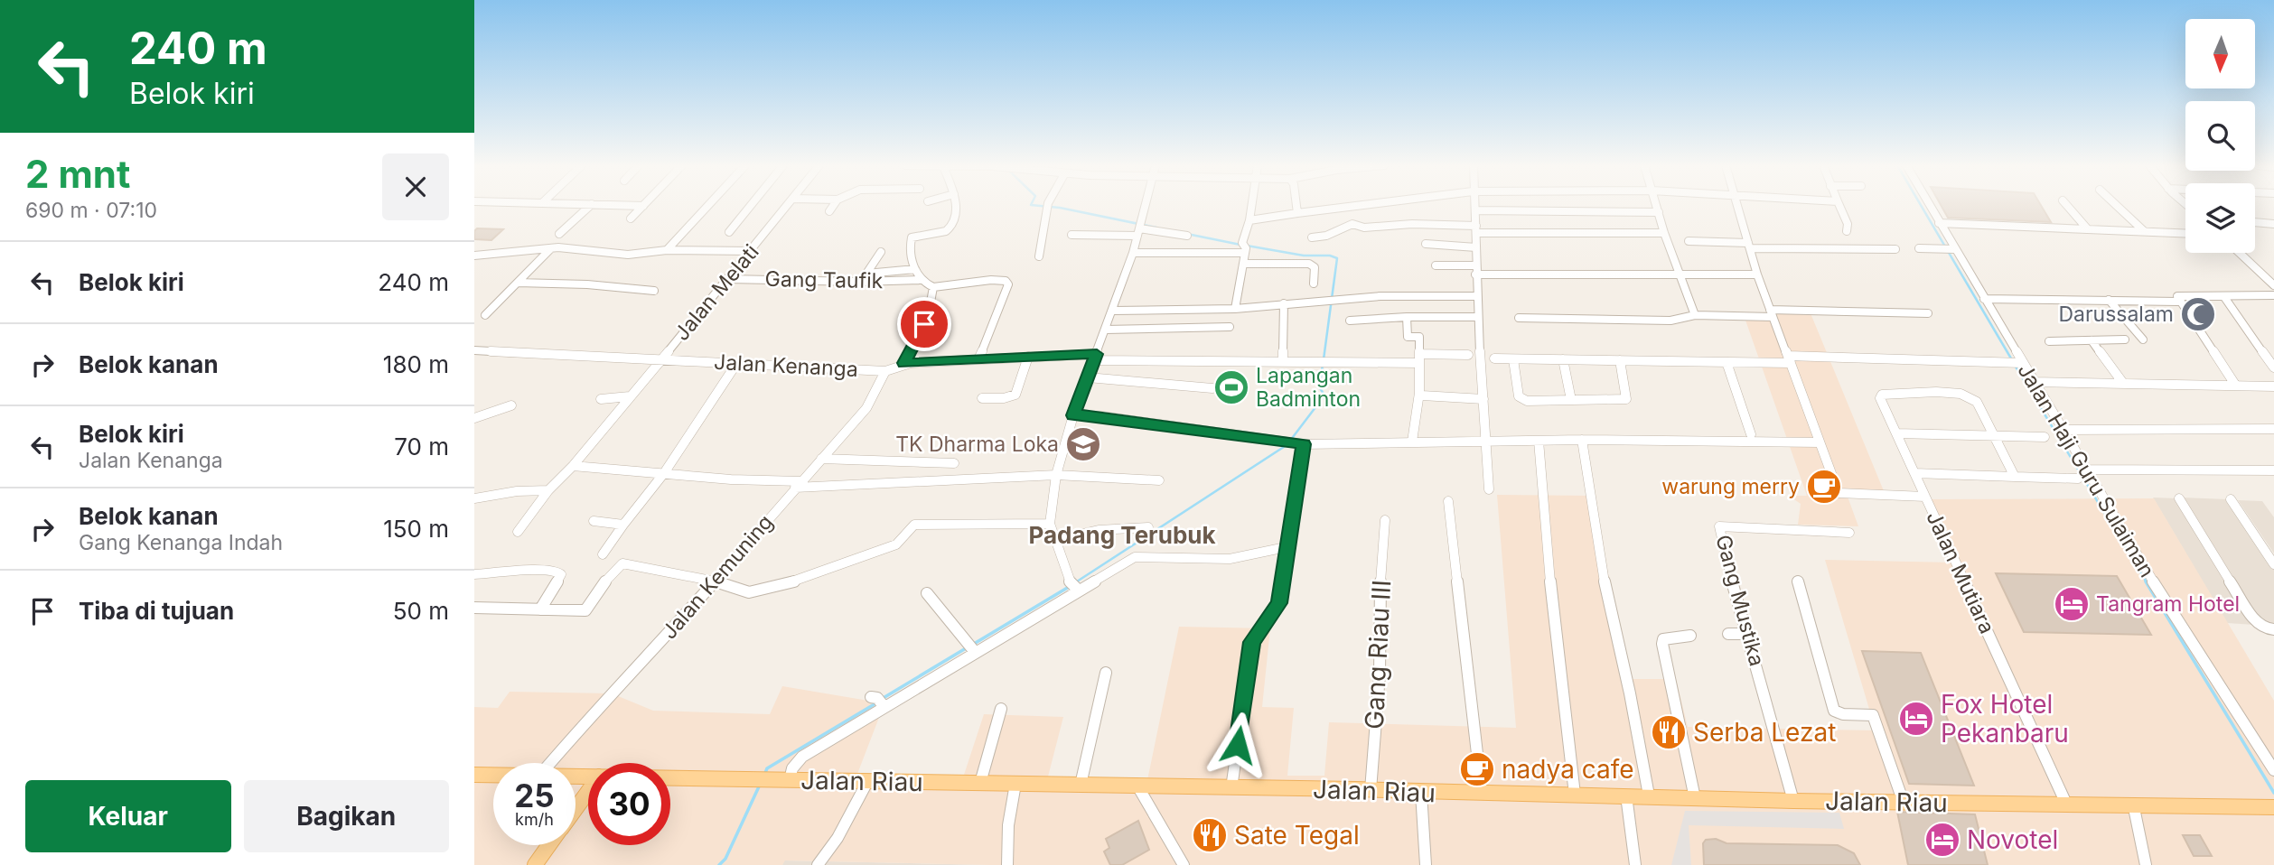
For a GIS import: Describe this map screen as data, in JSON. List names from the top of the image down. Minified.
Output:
{"streets":{"main road":["Jalan Riau"],"street":["Gang Taufik","Jalan Melati","Jalan Kenanga","Jalan Haji Guru Sulaiman","Jalan Mutiara","Jalan Kemuning","Gang Mustika","Gang Riau III"]},"crossings":[["Gang Taufik","Jalan Melati"],["Jalan Melati","Jalan Kenanga"],["Jalan Kenanga","Jalan Kemuning"],["Jalan Mutiara","Jalan Riau"],["Gang Mustika","Jalan Riau"],["Gang Riau III","Jalan Riau"]],"districts":["Padang Terubuk"],"places":{"mosque":["Darussalam"],"sports":["Lapangan Badminton"],"school or university":["TK Dharma Loka"],"cafe":["warung merry","nadya cafe"],"hotel":["Tangram Hotel","Fox Hotel Pekanbaru","Novotel"],"restaurant":["Serba Lezat","Sate Tegal"]},"north":"bottom","page":{"turn":["240 m","Belok kiri"],"heading":["2 mnt","690 m · 07:10"],"list":[{"name":"Belok kiri","value":"240 m"},{"name":"Belok kanan","value":"180 m"},{"name":"Belok kiri","note":"Jalan Kenanga","value":"70 m"},{"name":"Belok kanan","note":"Gang Kenanga Indah","value":"150 m"},{"name":"Tiba di tujuan","value":"50 m"}],"speed":"25 km/h","limit":"30","buttons":["Keluar","Bagikan"]}}
